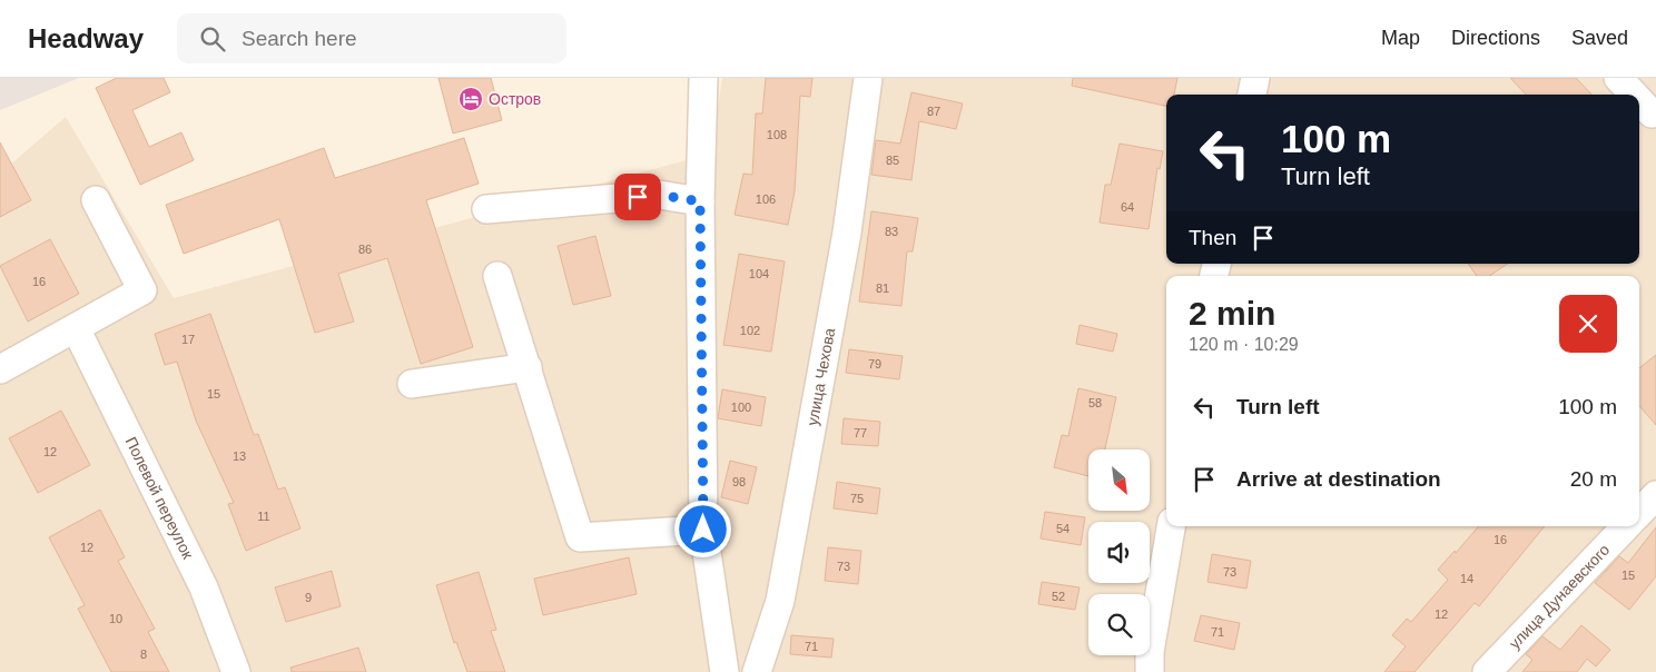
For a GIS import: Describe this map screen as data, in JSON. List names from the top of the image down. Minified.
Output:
{"streets":{"street":["улица Чехова","Полевой переулок","улица Дунаевского"]},"places":{"hotel":["Остров"]},"house_numbers":["87","108","85","106","64","83","86","104","16","81","102","17","79","15","58","100","77","12","13","98","75","11","54","16","12","73","73","15","14","52","9","12","10","71","71","8"],"north":"bottom right","page":{"header":"Headway","search":"Search here","nav":["Map","Directions","Saved"],"turn":["100 m","Turn left"],"then":"Then","heading":["2 min","120 m · 10:29"],"list":[{"name":"Turn left","value":"100 m"},{"name":"Arrive at destination","value":"20 m"}]}}
